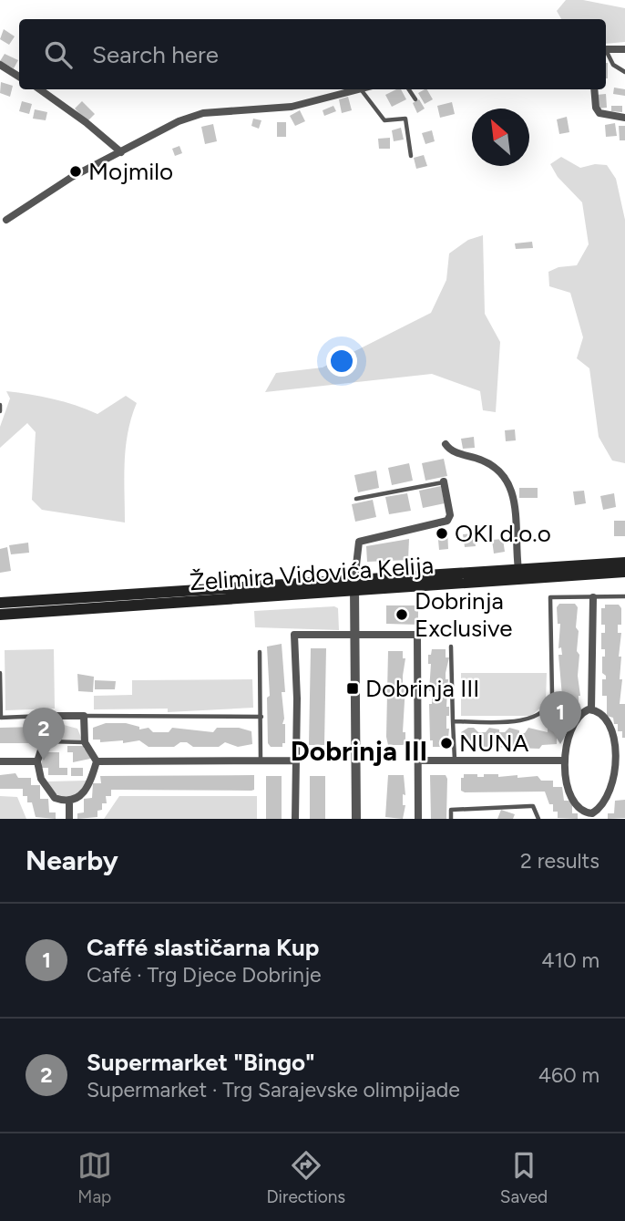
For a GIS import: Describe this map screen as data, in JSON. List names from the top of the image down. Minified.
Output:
{"streets":{"main road":["Želimira Vidovića Kelija"]},"districts":["Dobrinja III"],"places":{"other":["Mojmilo","OKI d.o.o","Dobrinja Exclusive","NUNA"],"transit":["Dobrinja III"]},"north":"top left","page":{"search":"Search here","pins":["1","2"],"heading":["Nearby","2 results"],"list":[{"mark":"1","name":"Caffé slastičarna Kup","note":"Café · Trg Djece Dobrinje","value":"410 m"},{"mark":"2","name":"Supermarket \"Bingo\"","note":"Supermarket · Trg Sarajevske olimpijade","value":"460 m"}],"nav":["Map","Directions","Saved"]}}
